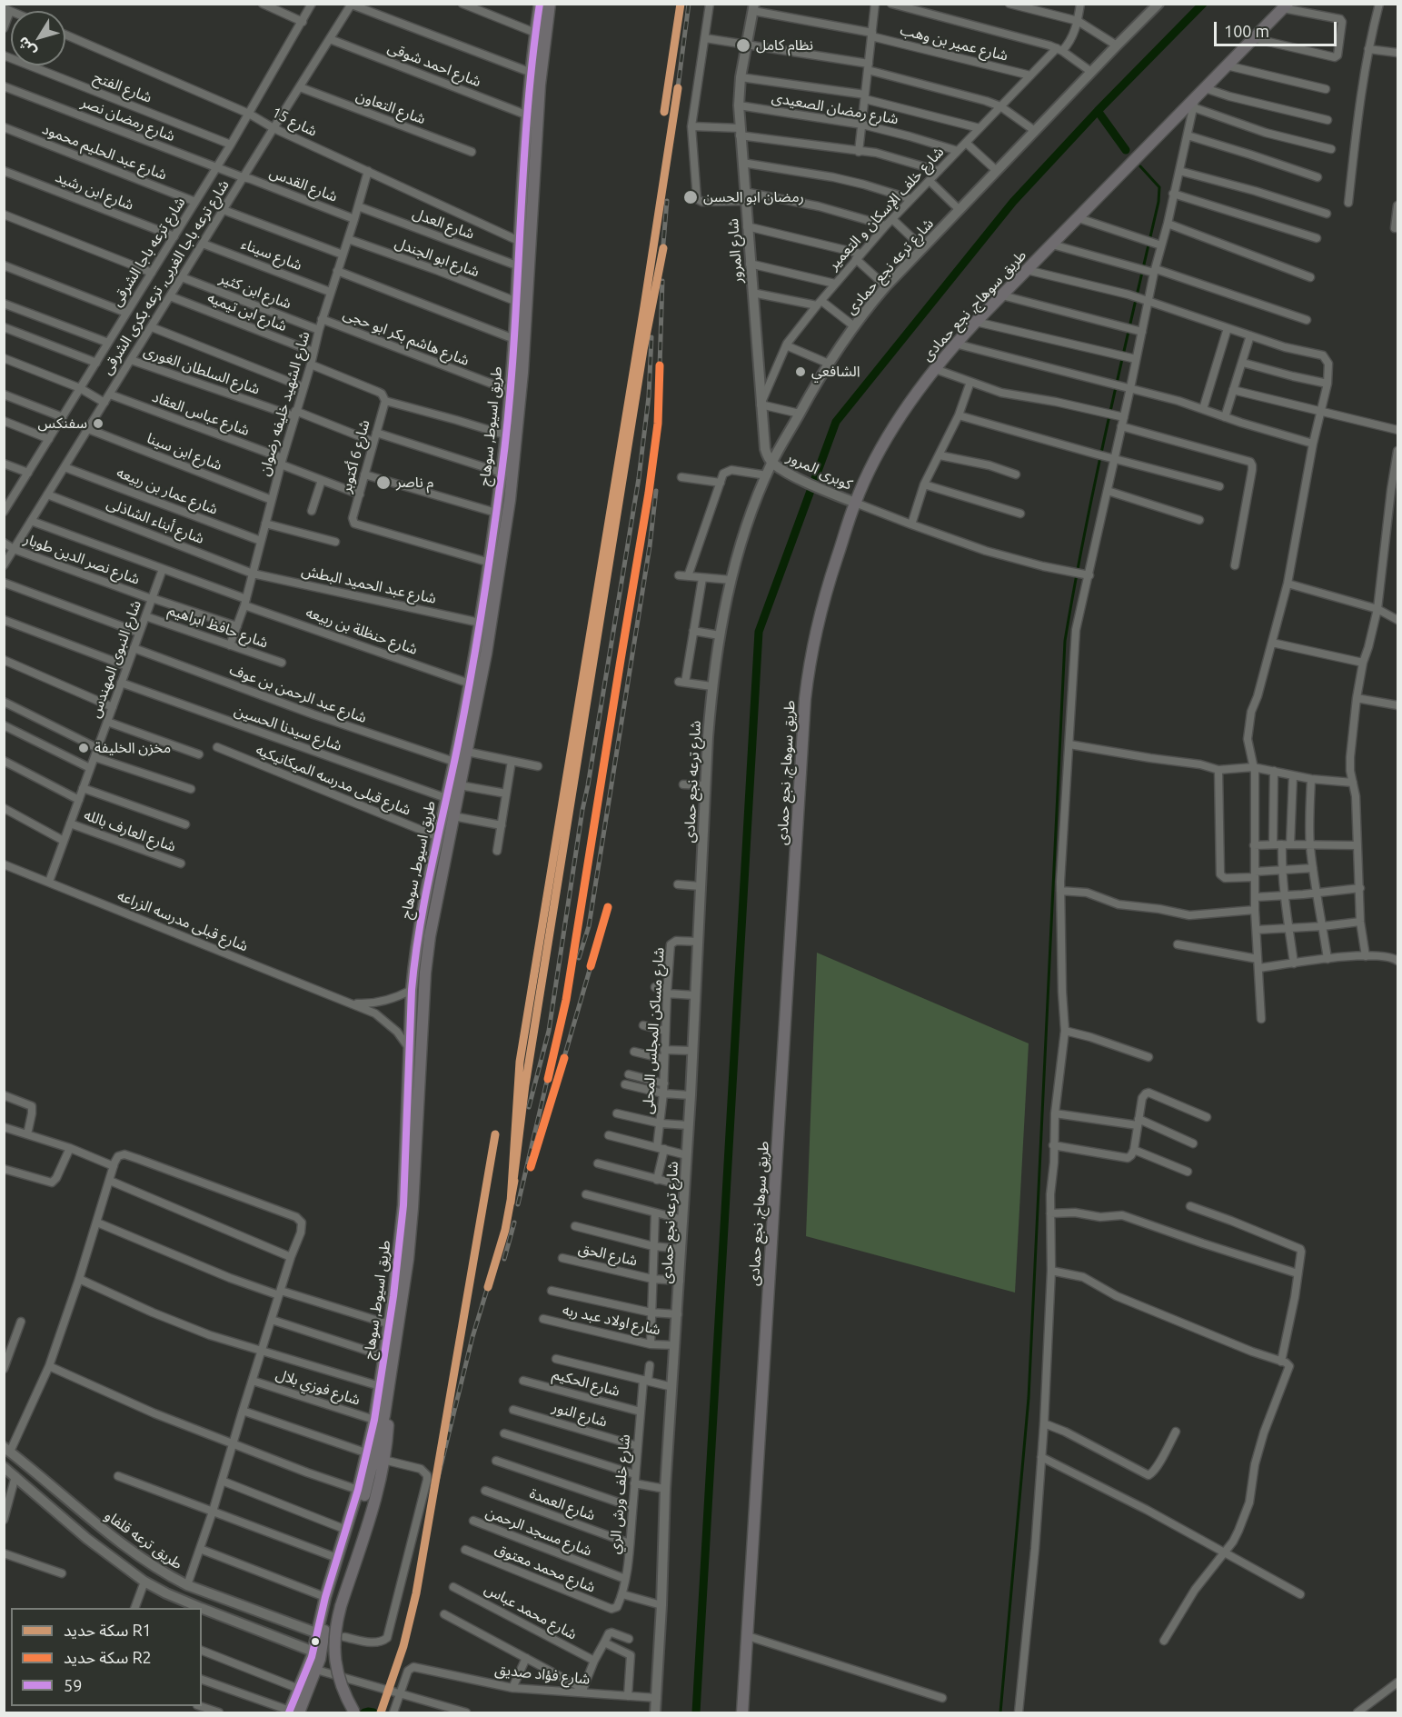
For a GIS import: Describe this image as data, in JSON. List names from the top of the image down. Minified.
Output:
{"streets":{"main road":["طريق سوهاج, نجع حمادى","طريق اسيوط, سوهاج"],"street":["شارع عمير بن وهب","شارع احمد شوقى","شارع الفتح","شارع التعاون","شارع رمضان الصعيدى","شارع رمضان نصر","شارع 15","شارع عبد الحليم محمود","شارع القدس","شارع ابن رشيد","شارع خلف الإسكان و التعمير","شارع العدل","شارع المرور","شارع ترعه باجا الشرقى","شارع سيناء","شارع ابو الجندل","شارع ترعه نجع حمادى","شارع ترعه باجا الغربى, ترعه بكرى الشرقى","شارع ابن كثير","شارع ابن تيميه","شارع هاشم بكر ابو حجى","شارع السلطان الغورى","شارع الشهيد خليفه رضوان","شارع عباس العقاد","شارع ابن سينا","شارع 6 أكتوبر","كوبرى المرور","شارع عمار بن ربيعه","شارع أبناء الشاذلى","شارع نصر الدين طوبار","شارع عبد الحميد البطش","شارع حافظ ابراهيم","شارع حنظلة بن ربيعه","شارع النبوى المهندس","شارع عبد الرحمن بن عوف","شارع سيدنا الحسين","شارع قبلى مدرسه الميكانيكيه","شارع العارف بالله","شارع قبلى مدرسه الزراعه","شارع مساكن المجلس المحلى","شارع الحق","شارع اولاد عبد ربه","شارع الحكيم","شارع فوزي بلال","شارع النور","شارع خلف ورش الري","شارع العمدة","شارع مسجد الرحمن","طريق ترعه قلفاو","شارع محمد معتوق","شارع محمد عباس","شارع فؤاد صديق"]},"crossings":[["شارع عمير بن وهب","شارع خلف الإسكان و التعمير"],["شارع عمير بن وهب","شارع المرور"],["شارع احمد شوقى","شارع ترعه باجا الغربى, ترعه بكرى الشرقى"],["شارع احمد شوقى","طريق اسيوط, سوهاج"],["شارع الفتح","شارع ترعه باجا الشرقى"],["شارع التعاون","شارع ترعه باجا الغربى, ترعه بكرى الشرقى"],["شارع رمضان الصعيدى","شارع خلف الإسكان و التعمير"],["شارع رمضان الصعيدى","شارع المرور"],["شارع رمضان نصر","شارع القدس"],["شارع رمضان نصر","شارع ترعه باجا الشرقى"],["شارع رمضان نصر","شارع ترعه باجا الغربى, ترعه بكرى الشرقى"],["شارع 15","شارع ترعه باجا الشرقى"],["شارع 15","شارع ترعه باجا الغربى, ترعه بكرى الشرقى"],["شارع 15","شارع الشهيد خليفه رضوان"],["شارع 15","طريق اسيوط, سوهاج"],["شارع عبد الحليم محمود","شارع ترعه باجا الشرقى"],["شارع القدس","شارع ترعه باجا الغربى, ترعه بكرى الشرقى"],["شارع القدس","شارع الشهيد خليفه رضوان"],["شارع ابن رشيد","شارع ترعه باجا الشرقى"],["شارع خلف الإسكان و التعمير","شارع المرور"],["شارع العدل","شارع الشهيد خليفه رضوان"],["شارع العدل","طريق اسيوط, سوهاج"],["شارع المرور","شارع ترعه نجع حمادى"],["شارع المرور","كوبرى المرور"],["شارع سيناء","شارع ترعه باجا الغربى, ترعه بكرى الشرقى"],["شارع سيناء","شارع الشهيد خليفه رضوان"],["شارع ابو الجندل","شارع الشهيد خليفه رضوان"],["شارع ابو الجندل","طريق اسيوط, سوهاج"],["شارع ترعه نجع حمادى","كوبرى المرور"],["شارع ترعه نجع حمادى","شارع مساكن المجلس المحلى"],["شارع ترعه نجع حمادى","شارع الحق"],["شارع ترعه نجع حمادى","شارع اولاد عبد ربه"],["شارع ترعه نجع حمادى","شارع فؤاد صديق"],["شارع ترعه باجا الغربى, ترعه بكرى الشرقى","شارع ابن كثير"],["شارع ترعه باجا الغربى, ترعه بكرى الشرقى","شارع ابن تيميه"],["شارع ترعه باجا الغربى, ترعه بكرى الشرقى","شارع السلطان الغورى"],["شارع ترعه باجا الغربى, ترعه بكرى الشرقى","شارع عباس العقاد"],["شارع ترعه باجا الغربى, ترعه بكرى الشرقى","شارع ابن سينا"],["شارع ترعه باجا الغربى, ترعه بكرى الشرقى","شارع عمار بن ربيعه"],["شارع ترعه باجا الغربى, ترعه بكرى الشرقى","شارع أبناء الشاذلى"],["شارع ترعه باجا الغربى, ترعه بكرى الشرقى","شارع نصر الدين طوبار"],["شارع ترعه باجا الغربى, ترعه بكرى الشرقى","شارع حنظلة بن ربيعه"],["شارع ابن كثير","شارع الشهيد خليفه رضوان"],["طريق سوهاج, نجع حمادى","كوبرى المرور"],["شارع ابن تيميه","شارع الشهيد خليفه رضوان"],["شارع هاشم بكر ابو حجى","شارع الشهيد خليفه رضوان"],["شارع هاشم بكر ابو حجى","طريق اسيوط, سوهاج"],["شارع السلطان الغورى","شارع الشهيد خليفه رضوان"],["شارع السلطان الغورى","شارع 6 أكتوبر"],["شارع الشهيد خليفه رضوان","شارع عباس العقاد"],["شارع الشهيد خليفه رضوان","شارع ابن سينا"],["شارع الشهيد خليفه رضوان","شارع عمار بن ربيعه"],["شارع الشهيد خليفه رضوان","شارع أبناء الشاذلى"],["شارع الشهيد خليفه رضوان","شارع نصر الدين طوبار"],["شارع الشهيد خليفه رضوان","شارع عبد الحميد البطش"],["شارع الشهيد خليفه رضوان","شارع حافظ ابراهيم"],["شارع الشهيد خليفه رضوان","شارع حنظلة بن ربيعه"],["شارع عباس العقاد","شارع 6 أكتوبر"],["طريق اسيوط, سوهاج","شارع 6 أكتوبر"],["طريق اسيوط, سوهاج","شارع عبد الحميد البطش"],["طريق اسيوط, سوهاج","شارع حنظلة بن ربيعه"],["طريق اسيوط, سوهاج","شارع عبد الرحمن بن عوف"],["طريق اسيوط, سوهاج","شارع سيدنا الحسين"],["طريق اسيوط, سوهاج","شارع قبلى مدرسه الميكانيكيه"],["طريق اسيوط, سوهاج","شارع قبلى مدرسه الزراعه"],["طريق اسيوط, سوهاج","شارع فوزي بلال"],["طريق اسيوط, سوهاج","طريق ترعه قلفاو"],["شارع أبناء الشاذلى","شارع عبد الحميد البطش"],["شارع نصر الدين طوبار","شارع النبوى المهندس"],["شارع حافظ ابراهيم","شارع النبوى المهندس"],["شارع حنظلة بن ربيعه","شارع النبوى المهندس"],["شارع النبوى المهندس","شارع عبد الرحمن بن عوف"],["شارع النبوى المهندس","شارع سيدنا الحسين"],["شارع النبوى المهندس","شارع العارف بالله"],["شارع النبوى المهندس","شارع قبلى مدرسه الزراعه"],["شارع الحكيم","شارع خلف ورش الري"],["شارع النور","شارع خلف ورش الري"],["شارع خلف ورش الري","شارع العمدة"],["شارع خلف ورش الري","شارع مسجد الرحمن"],["شارع خلف ورش الري","شارع محمد معتوق"]],"places":["نظام كامل","رمضان ابو الحسن","الشافعي","سفنكس","م ناصر","مخزن الخليفة"],"lines":["rail line R1","transit line 59","rail line R2"],"legend":["سكة حديد R1","سكة حديد R2","59"],"scale_bar":"100 m","north":"bottom left"}
